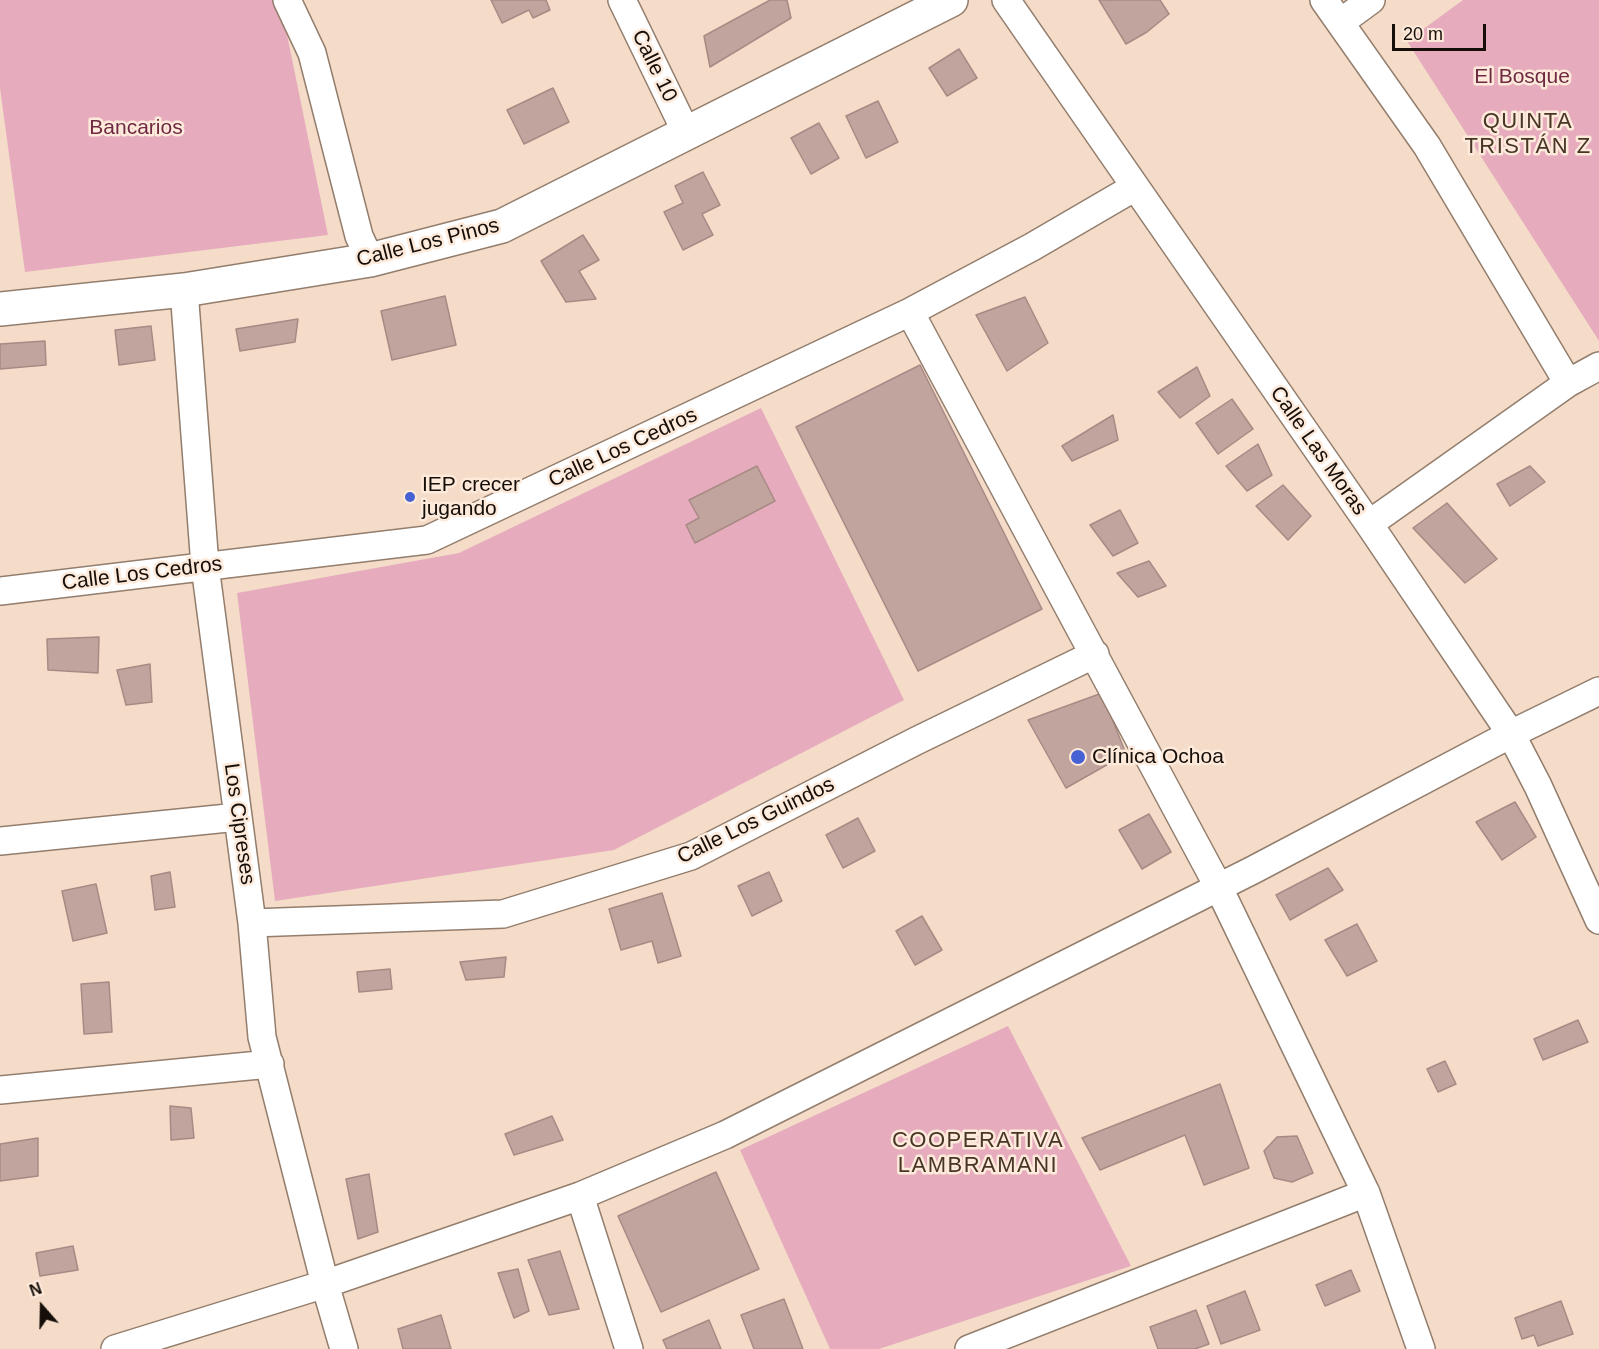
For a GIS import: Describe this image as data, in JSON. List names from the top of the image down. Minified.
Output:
{"streets":{"street":["Calle 10","Calle Los Pinos","Calle Los Cedros","Calle Las Moras","Calle Los Guindos","Los Cipreses"]},"crossings":[["Calle 10","Calle Los Pinos"],["Calle Los Pinos","Los Cipreses"],["Calle Los Cedros","Calle Las Moras"],["Calle Los Cedros","Los Cipreses"],["Calle Los Guindos","Los Cipreses"]],"districts":["QUINTA TRISTÁN Z","COOPERATIVA LAMBRAMANI"],"parks":["El Bosque","Bancarios"],"places":["IEP crecer jugando","Clínica Ochoa"],"scale_bar":"20 m","north":"top"}
